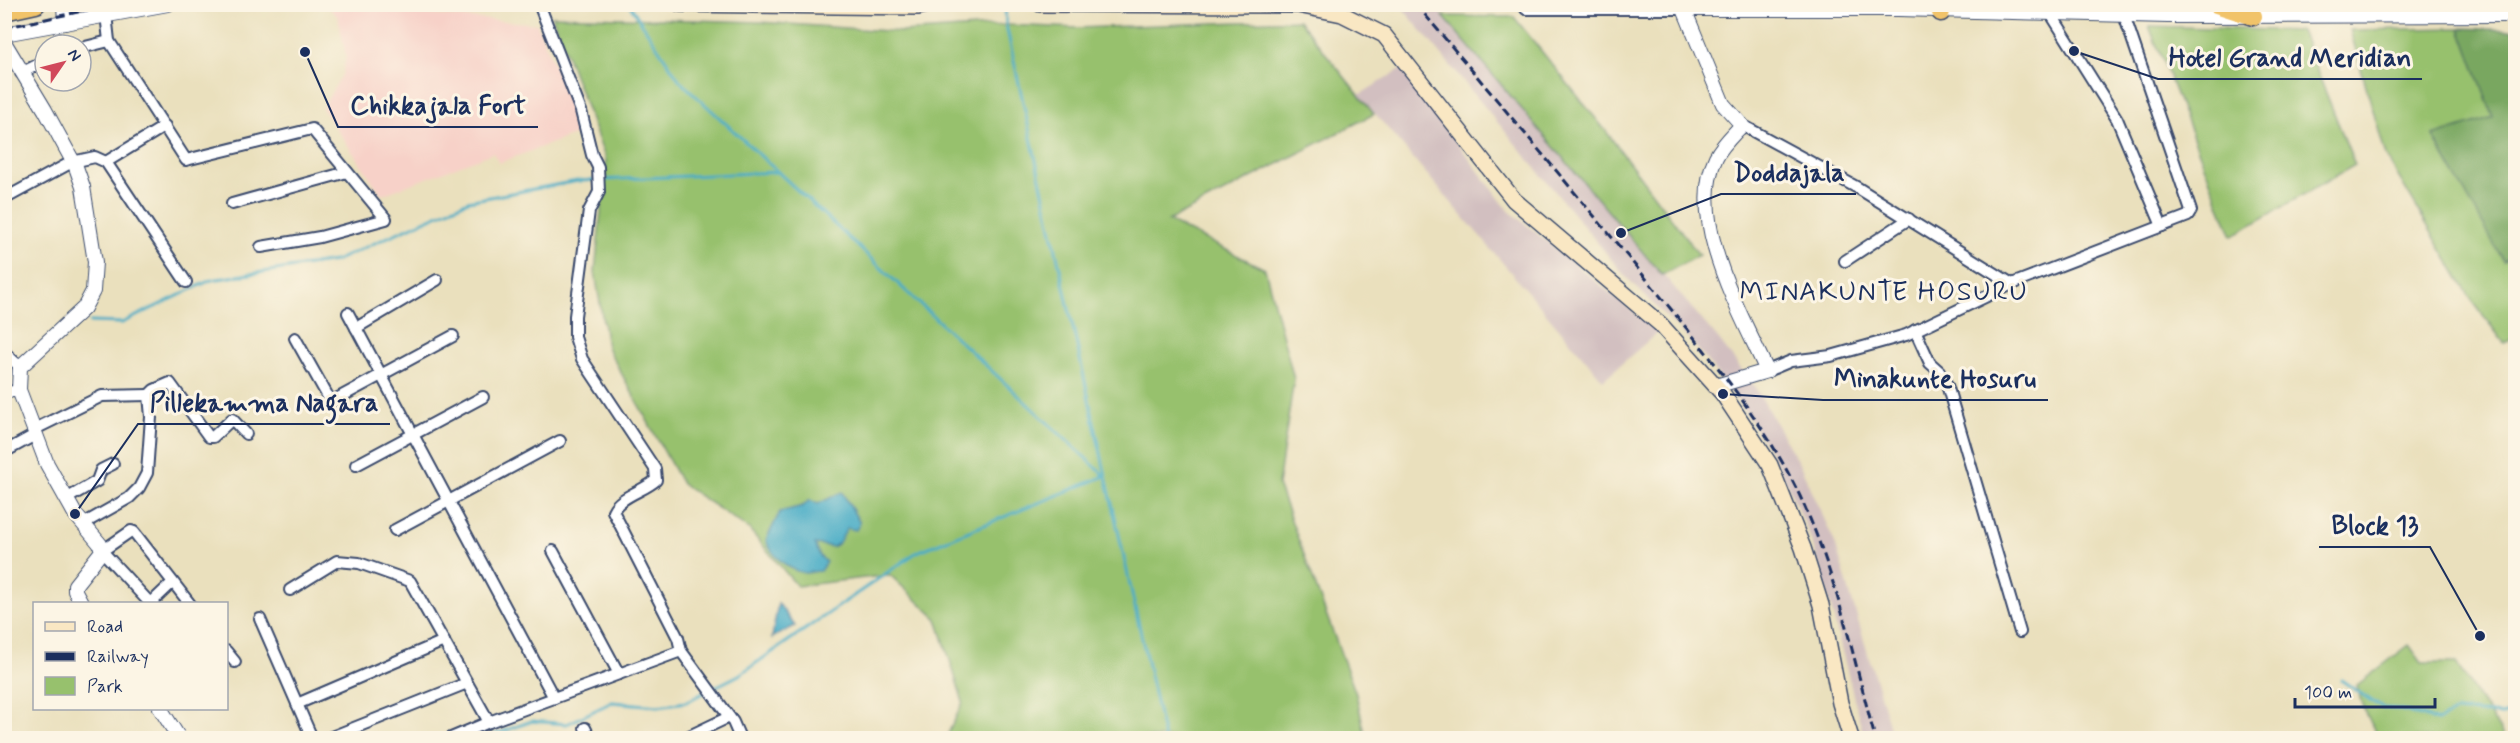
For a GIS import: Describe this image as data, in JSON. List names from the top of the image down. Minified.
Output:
{"districts":["MINAKUNTE HOSURU"],"places":["Hotel Grand Meridian","Chikkajala Fort","Doddajala","Minakunte Hosuru","Pillekamma Nagara","Block 13"],"legend":["Road","Railway","Park"],"scale_bar":"100 m","north":"top right"}
